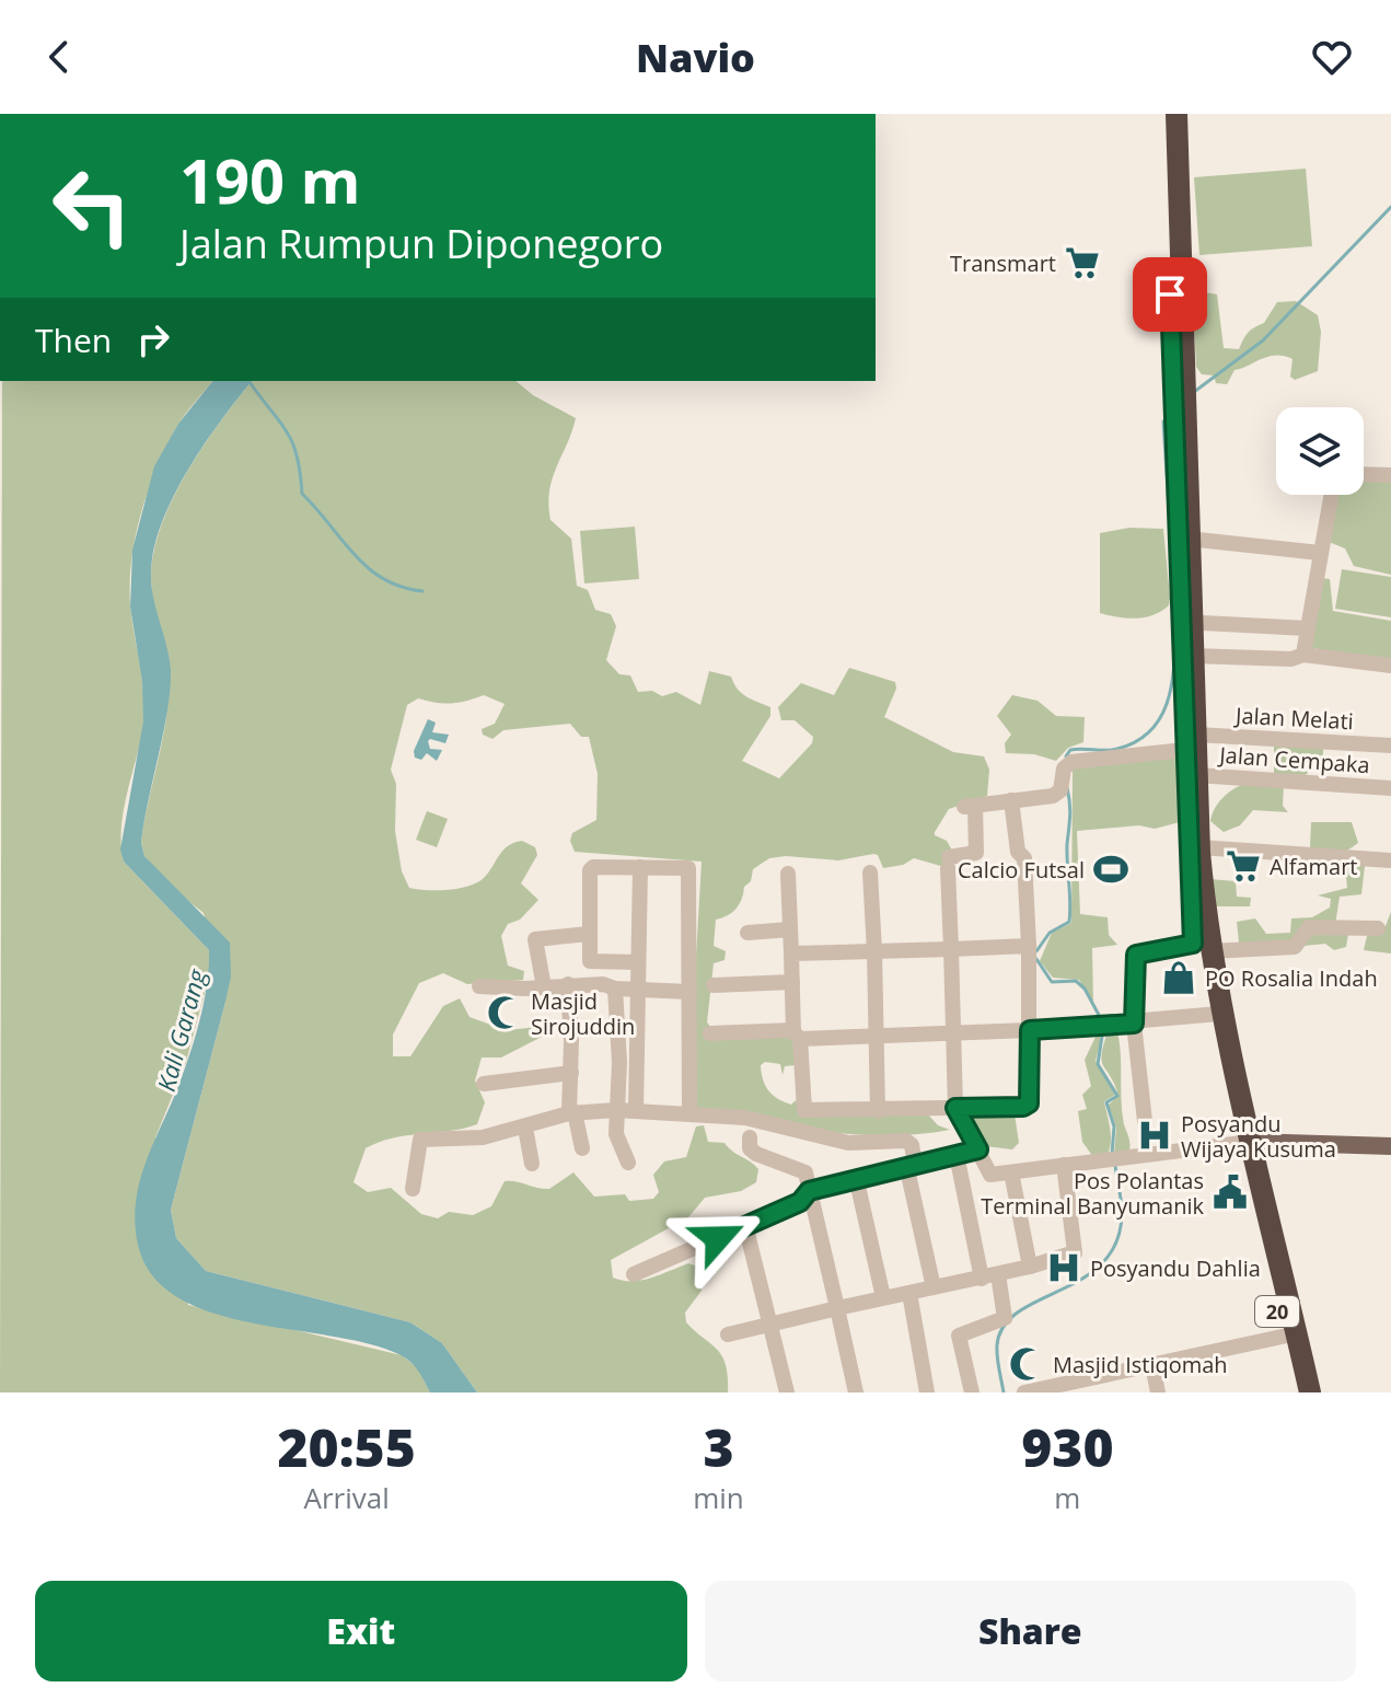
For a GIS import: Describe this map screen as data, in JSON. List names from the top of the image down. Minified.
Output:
{"streets":{"highway":["20"],"street":["Jalan Melati","Jalan Cempaka"]},"crossings":[["Jalan Melati","20"],["Jalan Cempaka","20"]],"water":["Kali Garang"],"places":{"supermarket":["Transmart","Alfamart"],"sports":["Calcio Futsal"],"shop":["PO Rosalia Indah"],"mosque":["Masjid Sirojuddin","Masjid Istiqomah"],"hospital":["Posyandu Wijaya Kusuma","Posyandu Dahlia"],"public building":["Pos Polantas Terminal Banyumanik"]},"page":{"header":"Navio","turn":["190 m","Jalan Rumpun Diponegoro"],"then":"Then","eta":["20:55","Arrival","3","min","930","m"],"buttons":["Exit","Share"]}}
